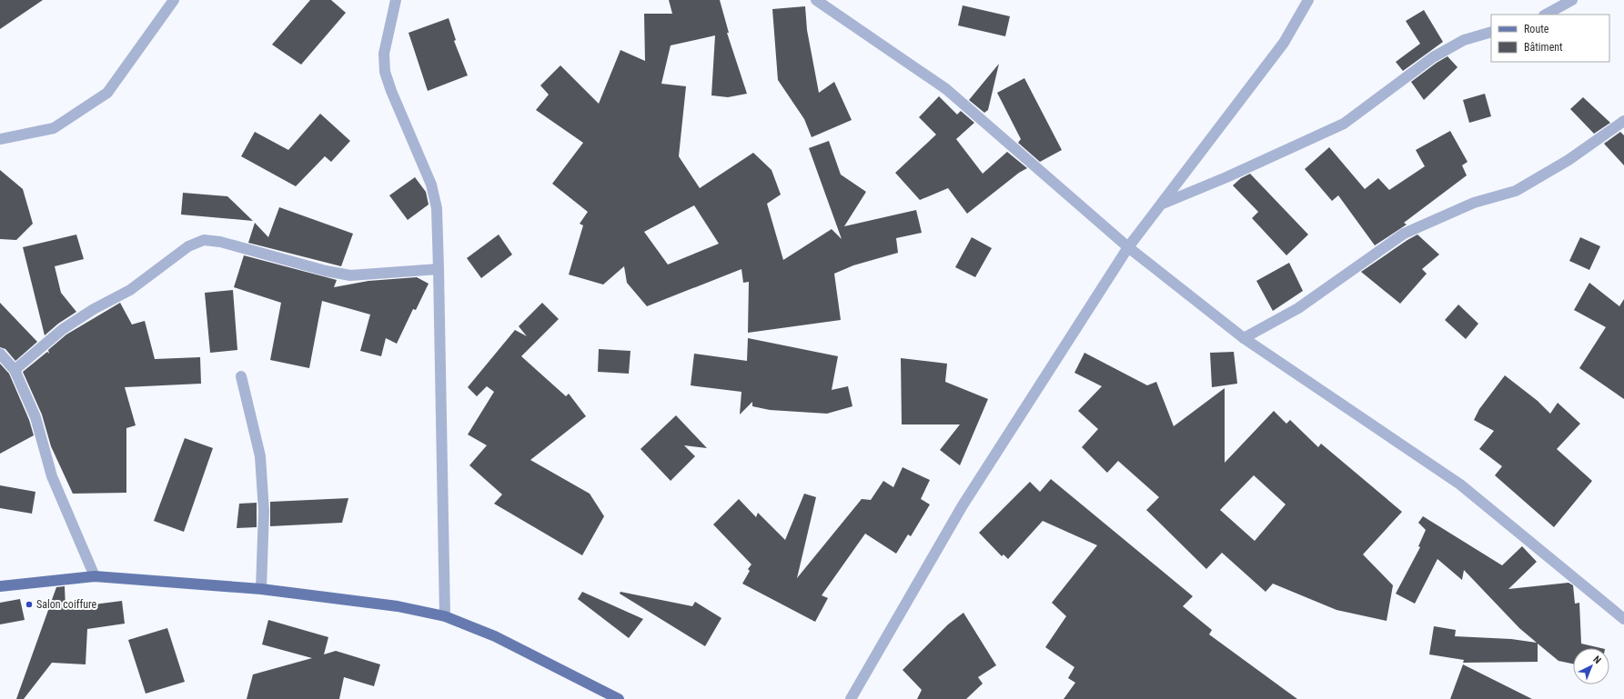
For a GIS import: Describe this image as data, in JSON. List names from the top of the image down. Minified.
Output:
{"places":["Salon coiffure"],"legend":["Route","Bâtiment"],"north":"top right"}
